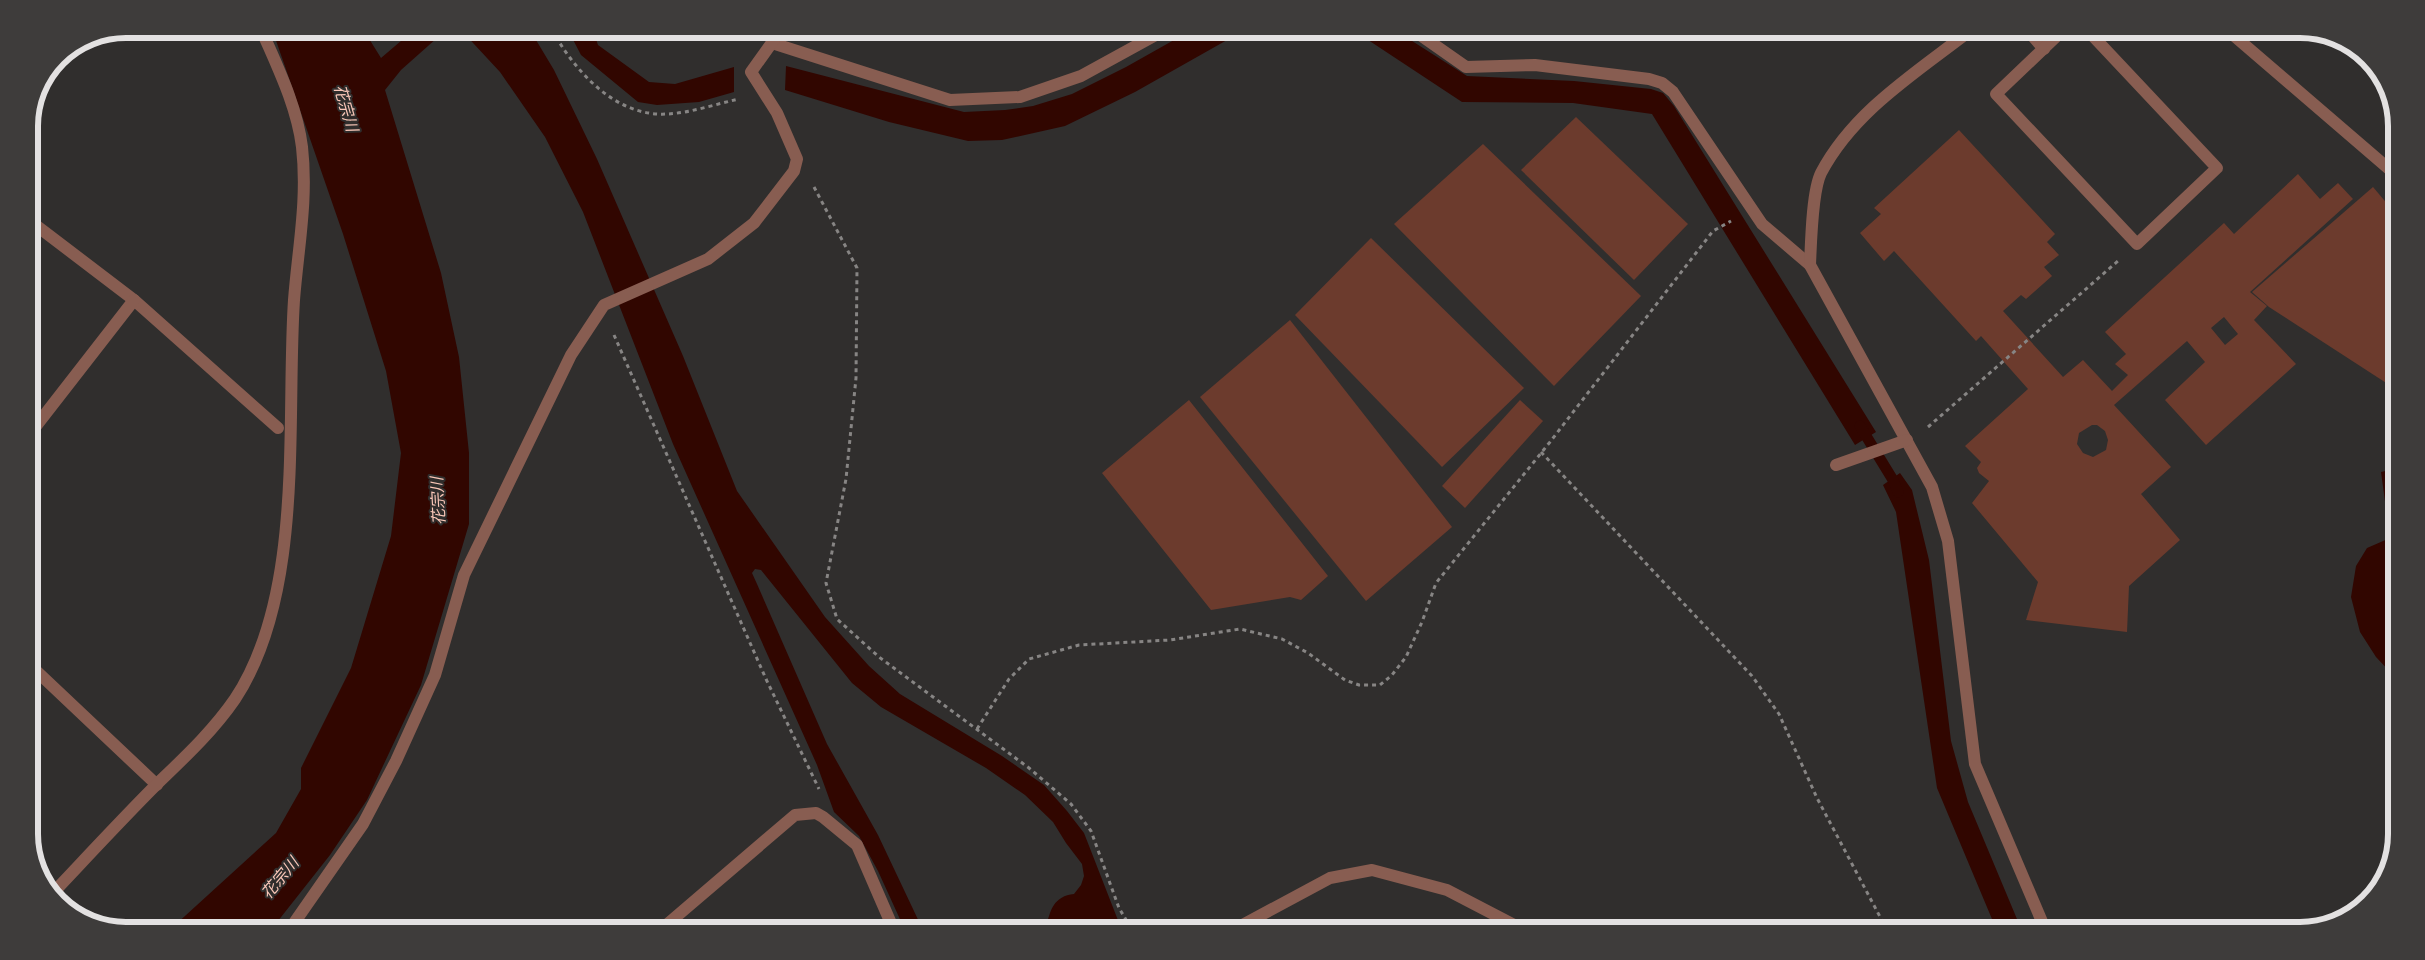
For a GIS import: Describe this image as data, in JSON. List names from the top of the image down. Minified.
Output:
{"water":["花宗川"]}
